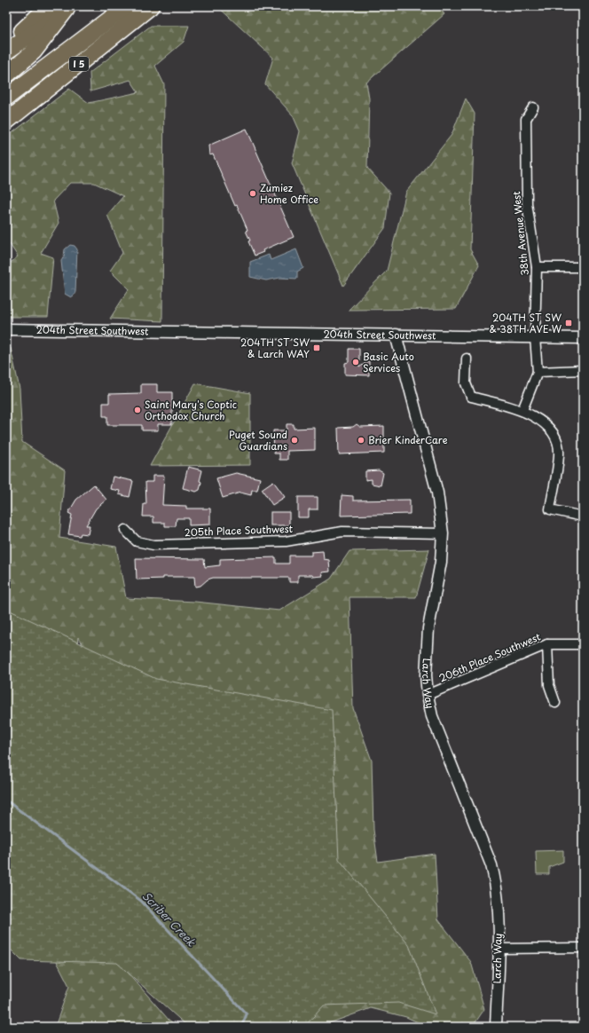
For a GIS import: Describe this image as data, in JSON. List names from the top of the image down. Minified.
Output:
{"streets":{"highway":["I 5"],"street":["38th Avenue West","204th Street Southwest","205th Place Southwest","206th Place Southwest","Larch Way"]},"crossings":[["38th Avenue West","204th Street Southwest"],["204th Street Southwest","Larch Way"],["205th Place Southwest","Larch Way"],["206th Place Southwest","Larch Way"]],"water":["Scriber Creek"],"places":{"other":["Zumiez Home Office","Basic Auto Services","Saint Mary's Coptic Orthodox Church","Puget Sound Guardians","Brier KinderCare"],"transit":["204TH ST SW & 38TH AVE W","204TH ST SW & Larch WAY"]}}
